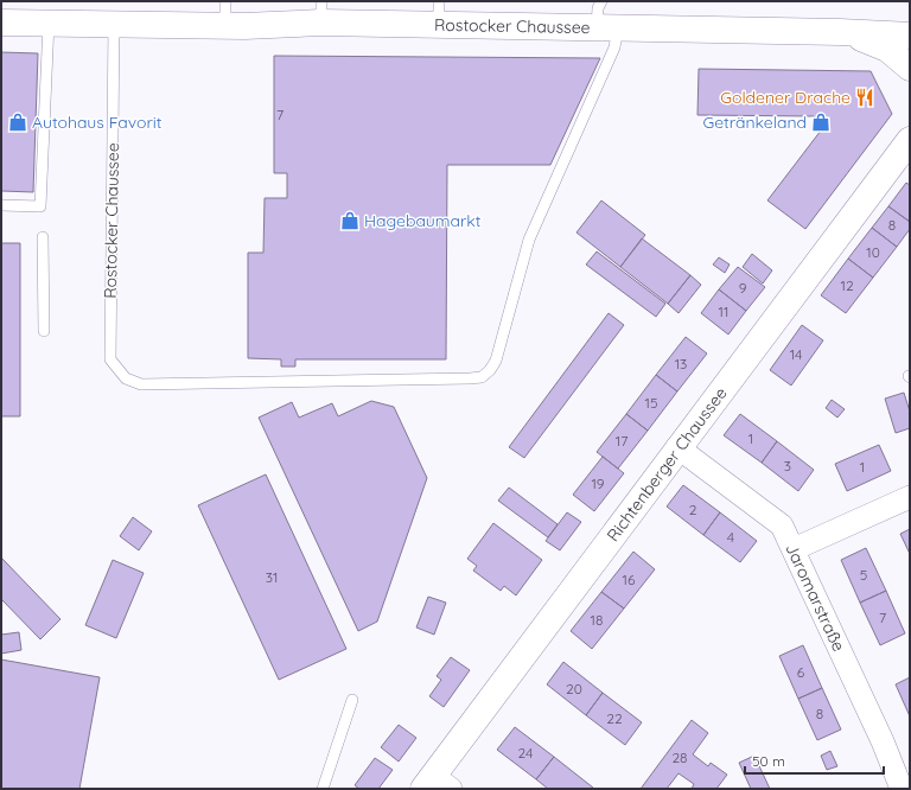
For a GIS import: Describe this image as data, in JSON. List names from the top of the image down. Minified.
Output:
{"streets":{"main road":["Rostocker Chaussee","Richtenberger Chaussee"],"street":["Jaromarstraße"]},"crossings":[["Richtenberger Chaussee","Jaromarstraße"]],"places":{"restaurant":["Goldener Drache"],"shop":["Autohaus Favorit","Getränkeland","Hagebaumarkt"]},"house_numbers":["7","8","10","12","9","11","14","13","15","1","17","3","1","19","2","4","5","31","16","7","18","6","20","8","22","24","28"],"scale_bar":"50 m"}
